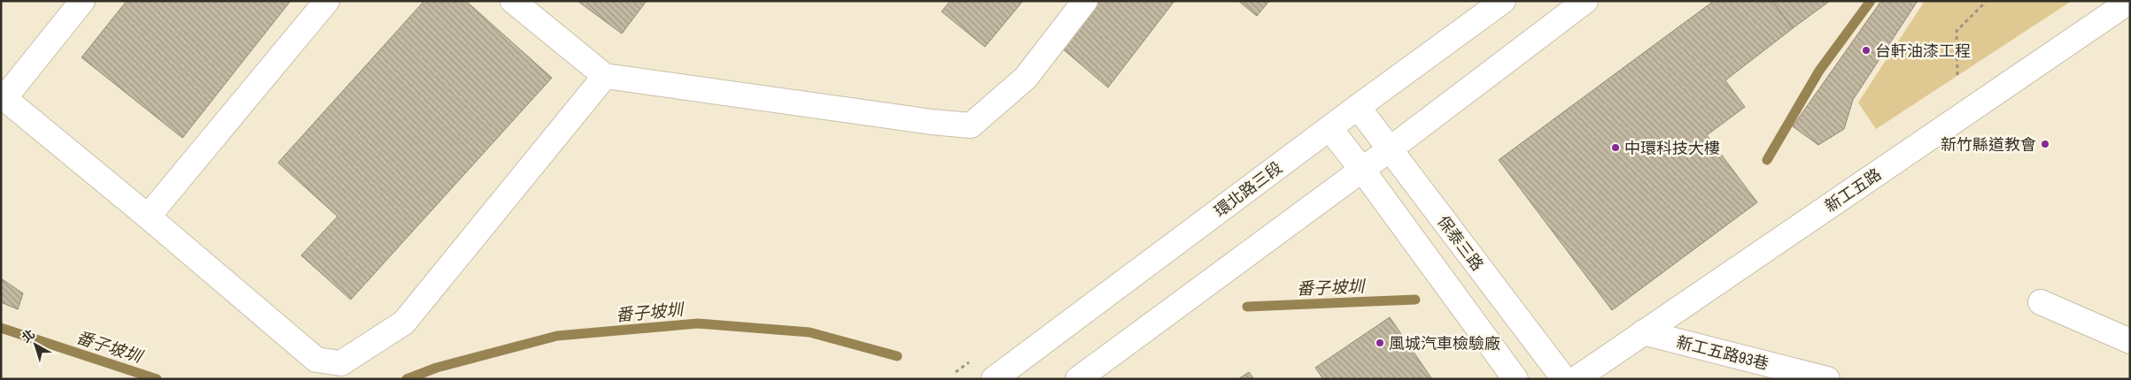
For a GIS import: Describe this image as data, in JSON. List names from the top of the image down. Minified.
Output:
{"streets":{"street":["環北路三段","新工五路","保泰三路","新工五路93巷"]},"crossings":[["環北路三段","保泰三路"],["新工五路","新工五路93巷"]],"water":["番子坡圳"],"places":["台軒油漆工程","新竹縣道教會","中環科技大樓","風城汽車檢驗廠"],"north":"top left"}
